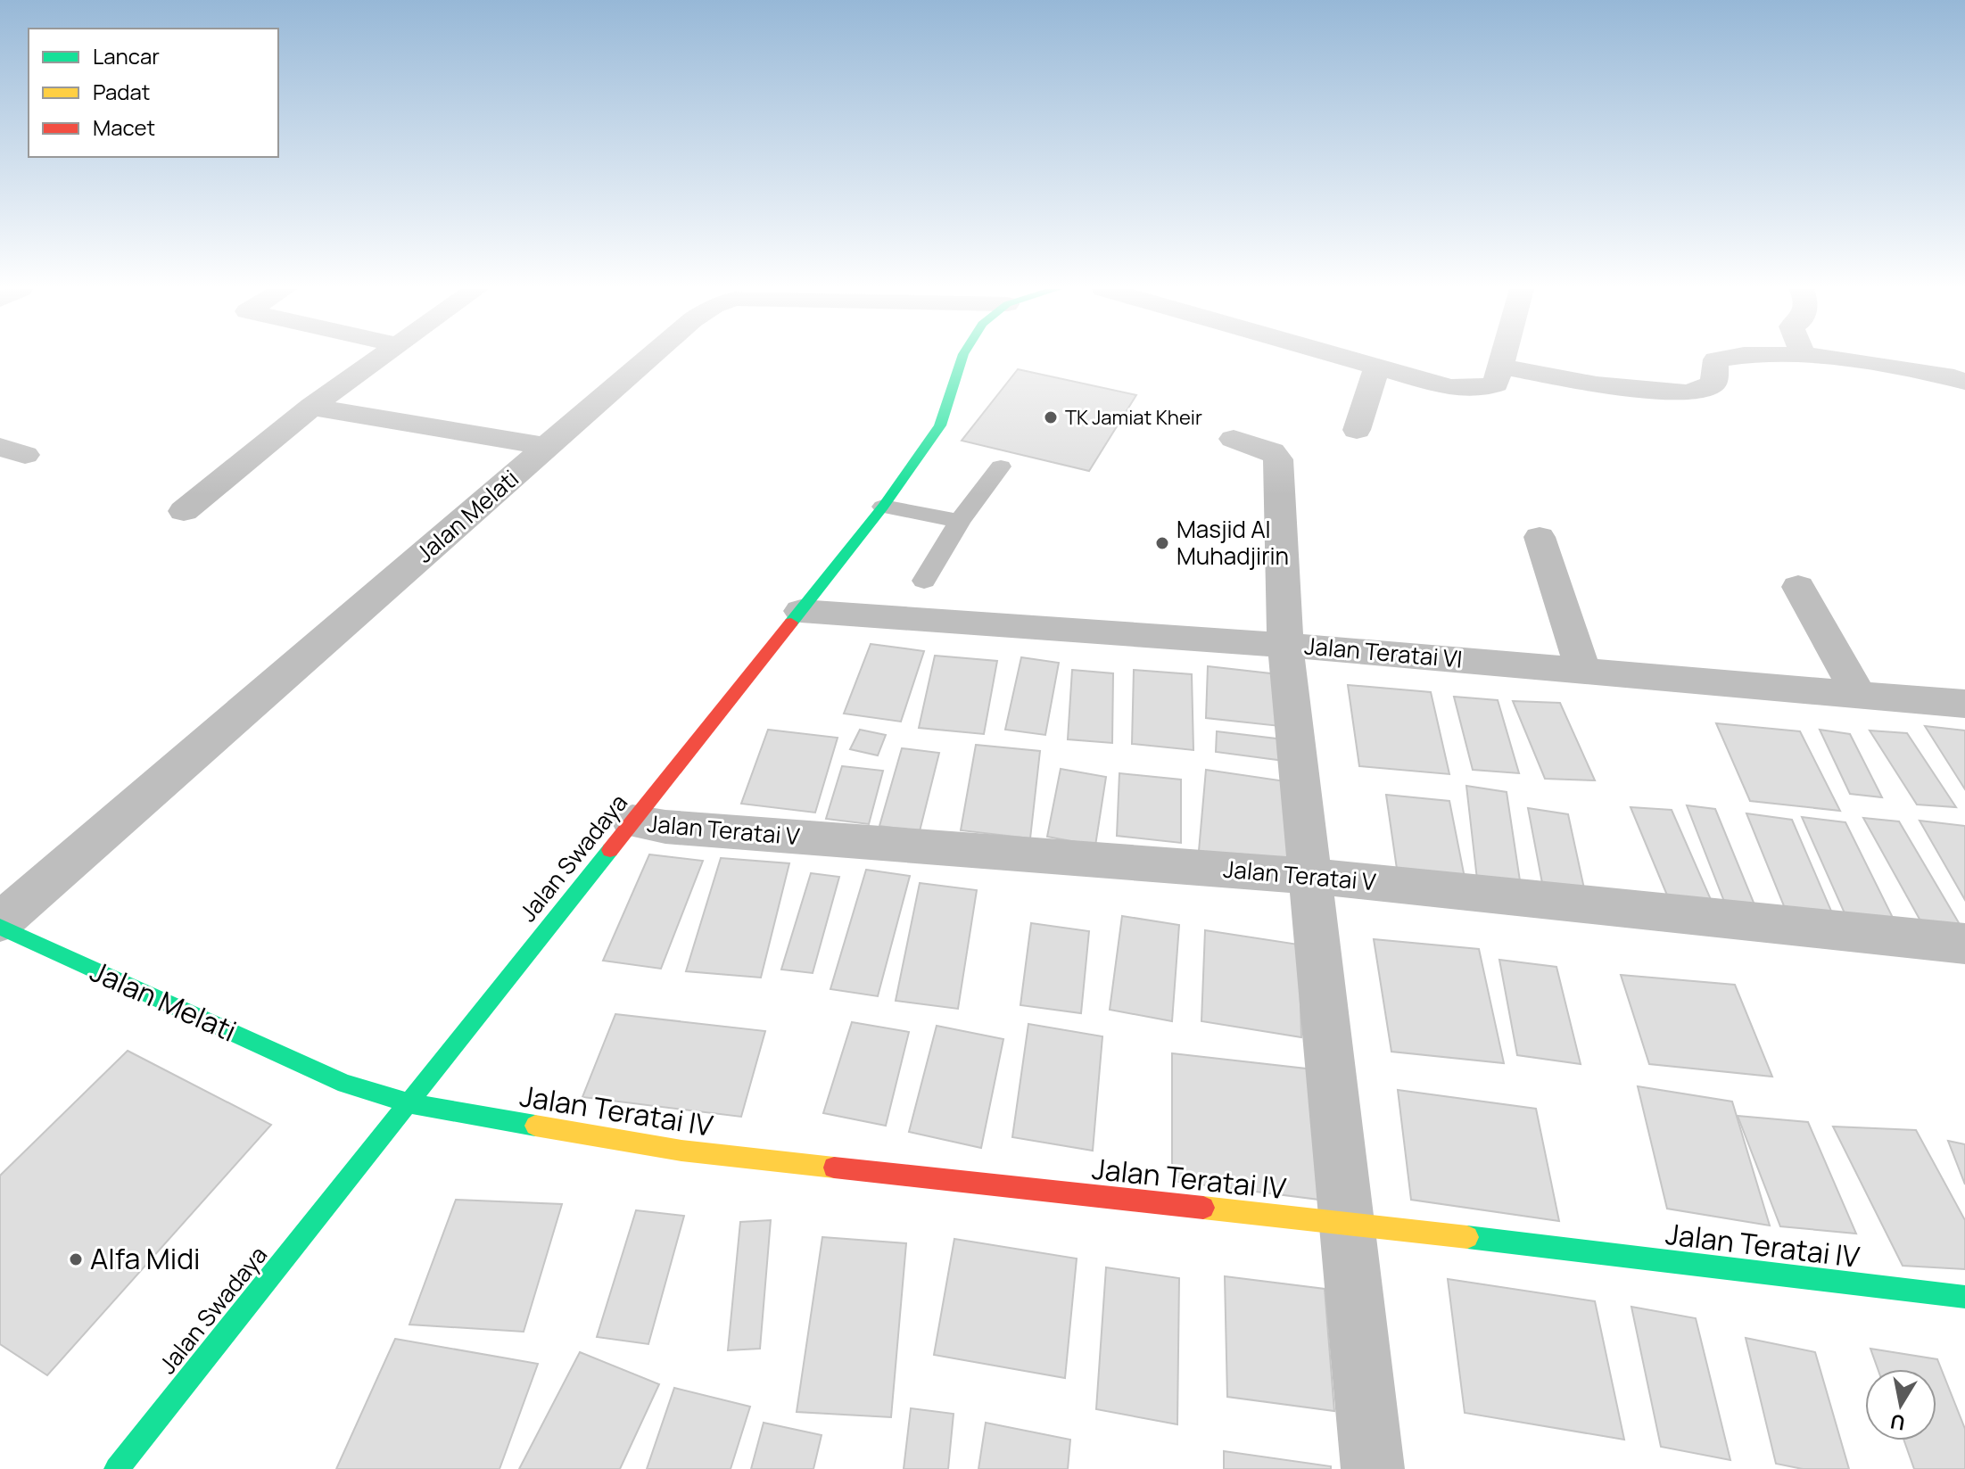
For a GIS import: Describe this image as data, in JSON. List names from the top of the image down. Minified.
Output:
{"streets":{"street":["Jalan Melati","Jalan Teratai VI","Jalan Teratai V","Jalan Swadaya","Jalan Teratai IV"]},"crossings":[["Jalan Melati","Jalan Swadaya"],["Jalan Melati","Jalan Teratai IV"],["Jalan Teratai VI","Jalan Swadaya"],["Jalan Teratai V","Jalan Swadaya"],["Jalan Swadaya","Jalan Teratai IV"]],"places":["TK Jamiat Kheir","Masjid Al Muhadjirin","Alfa Midi"],"legend":["Lancar","Padat","Macet"],"north":"bottom"}
